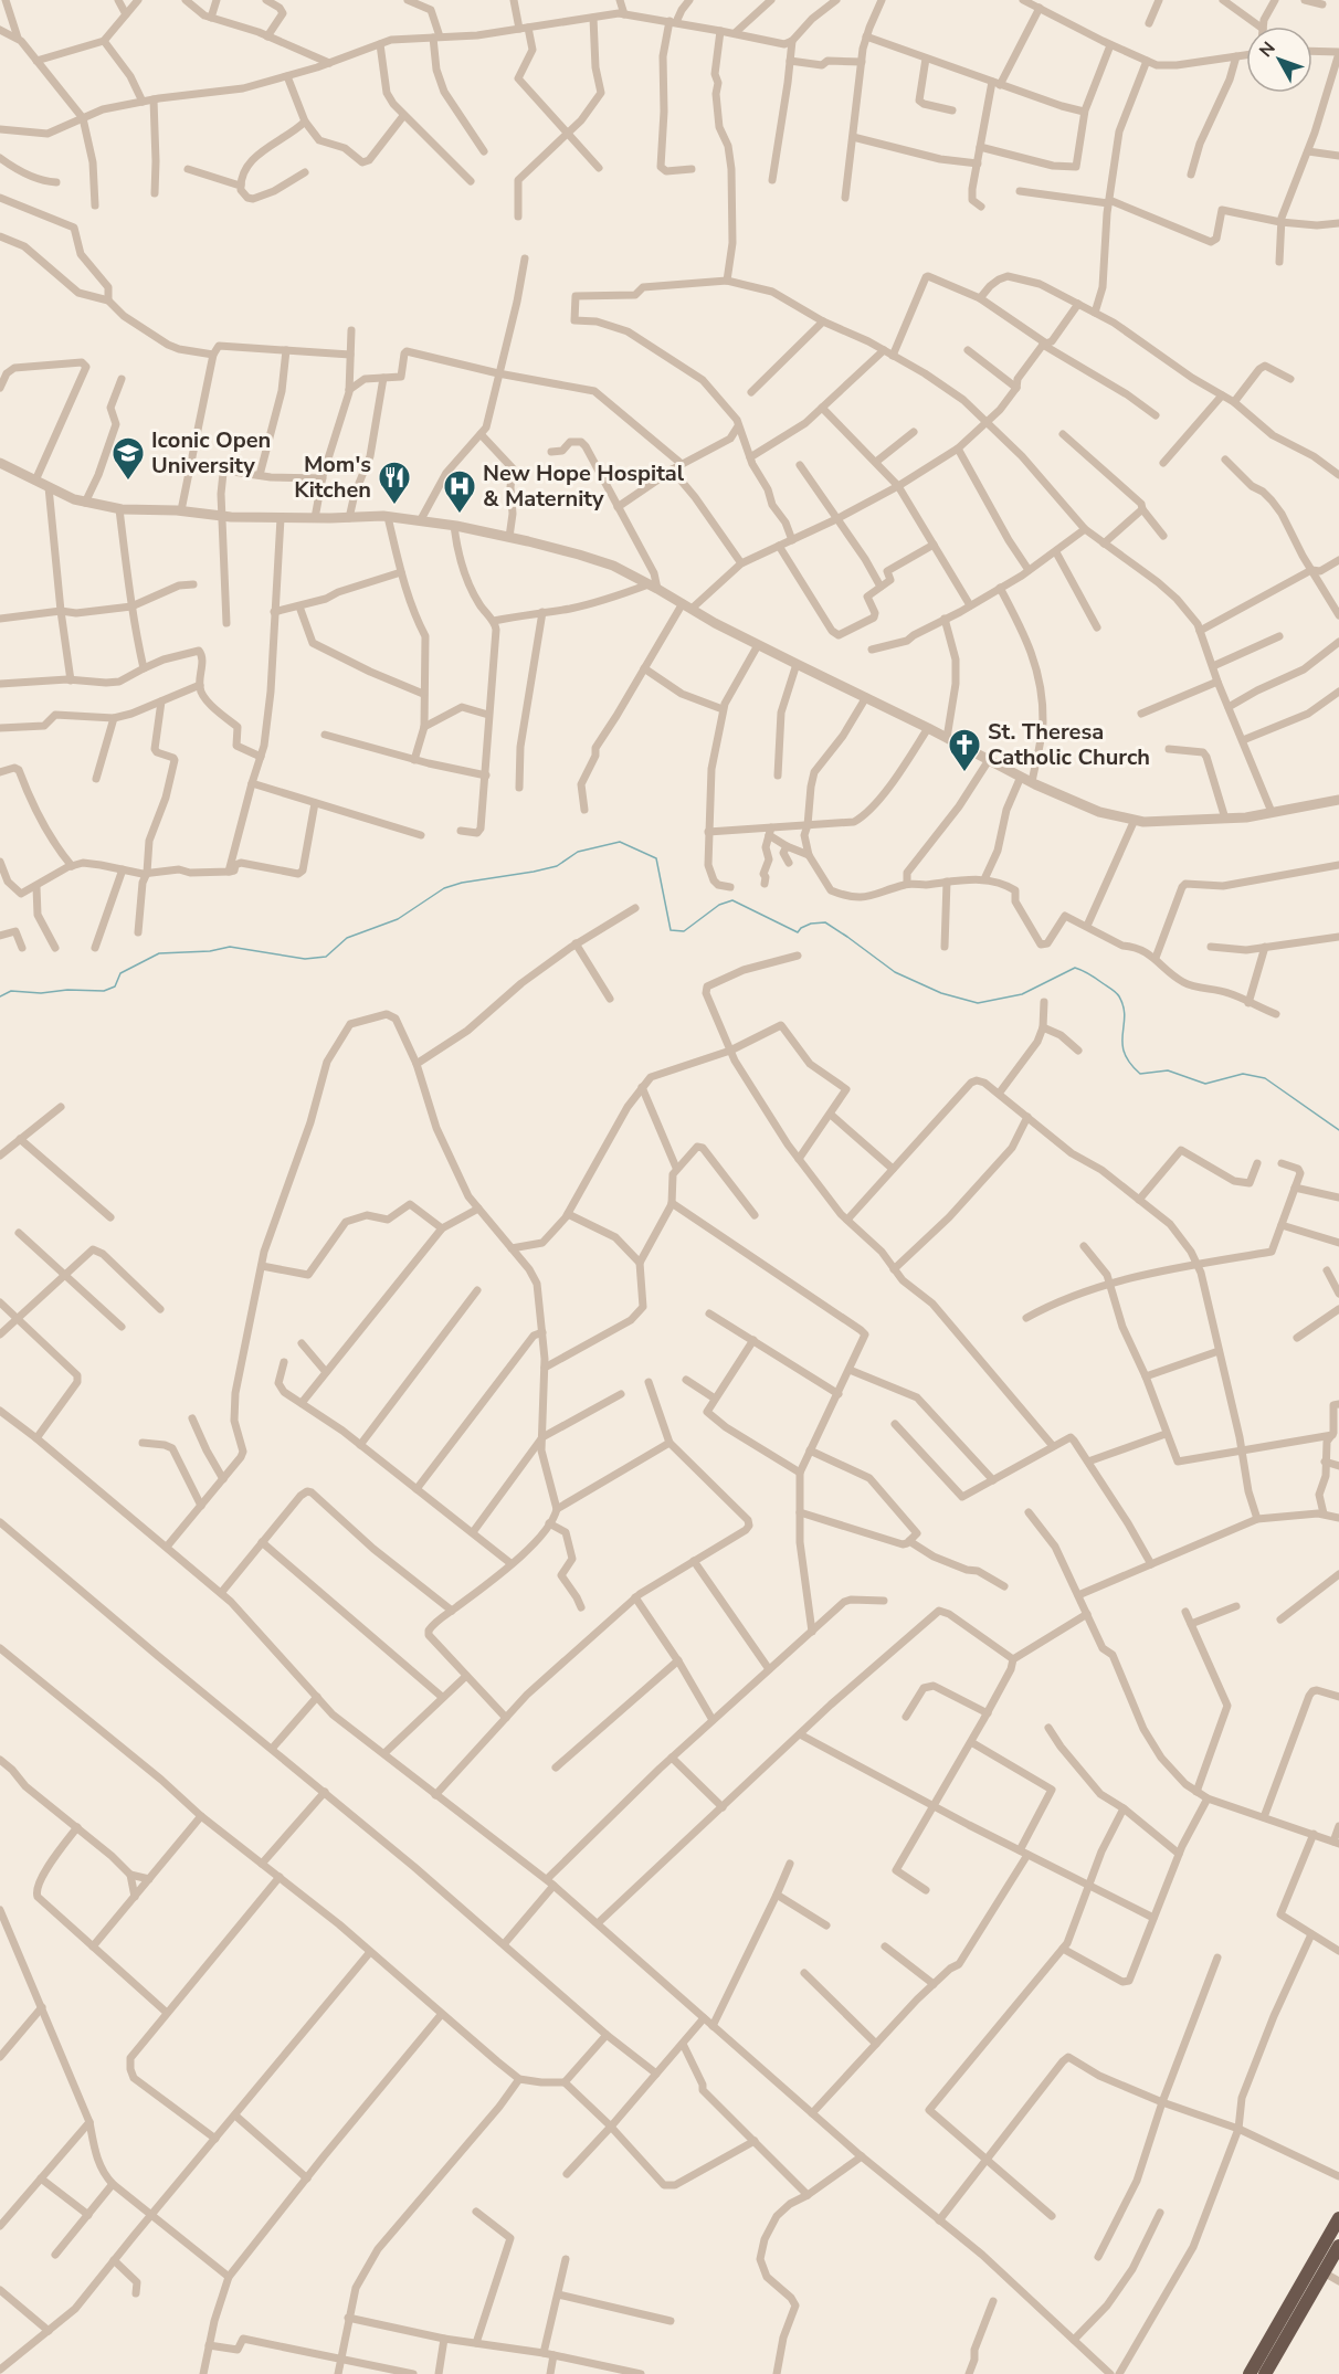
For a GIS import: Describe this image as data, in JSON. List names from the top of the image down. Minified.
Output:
{"places":{"school or university":["Iconic Open University"],"restaurant":["Mom's Kitchen"],"hospital":["New Hope Hospital & Maternity"],"church":["St. Theresa Catholic Church"]},"north":"top left"}
